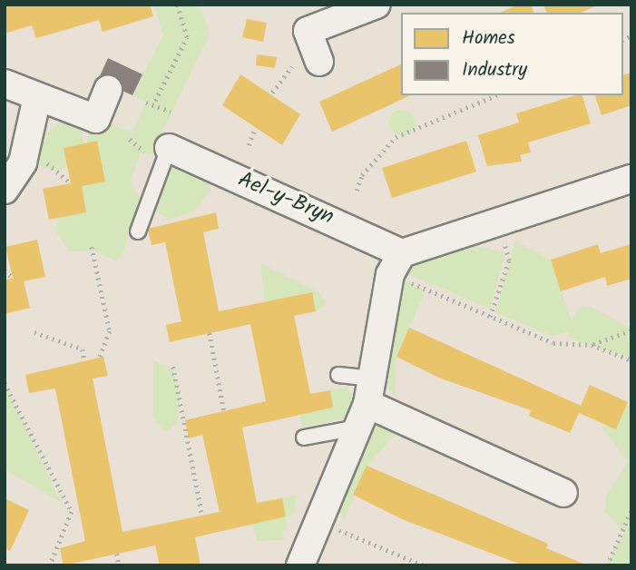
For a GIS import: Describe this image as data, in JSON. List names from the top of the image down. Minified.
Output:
{"streets":{"street":["Ael-y-Bryn"]},"legend":["Homes","Industry"]}
